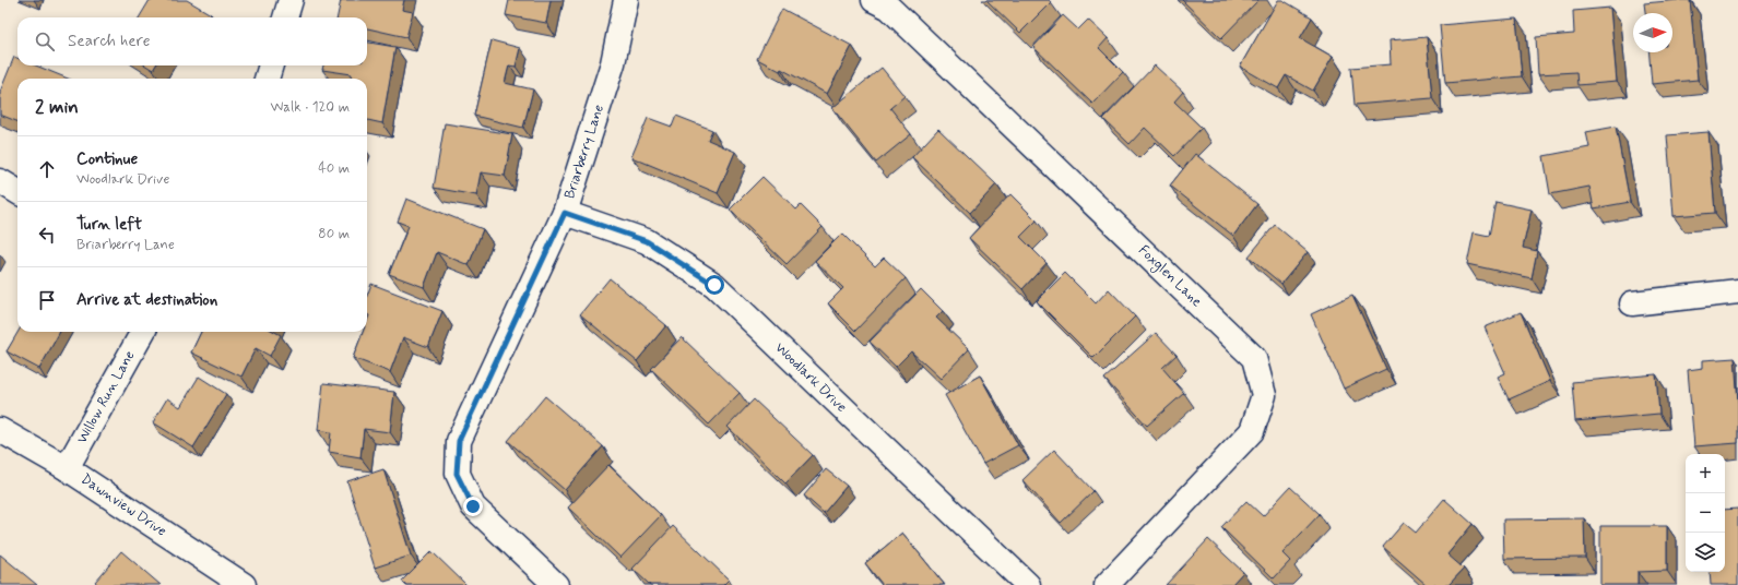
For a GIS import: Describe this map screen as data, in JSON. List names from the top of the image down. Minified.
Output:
{"streets":{"street":["Briarberry Lane","Foxglen Lane","Woodlark Drive","Willow Run Lane","Dawnview Drive"]},"crossings":[["Briarberry Lane","Woodlark Drive"],["Willow Run Lane","Dawnview Drive"]],"north":"right","page":{"search":"Search here","heading":["2 min","Walk · 120 m"],"list":[["Continue","Woodlark Drive","40 m"],["Turn left","Briarberry Lane","80 m"],"Arrive at destination"],"map_buttons":["+","−"]}}
